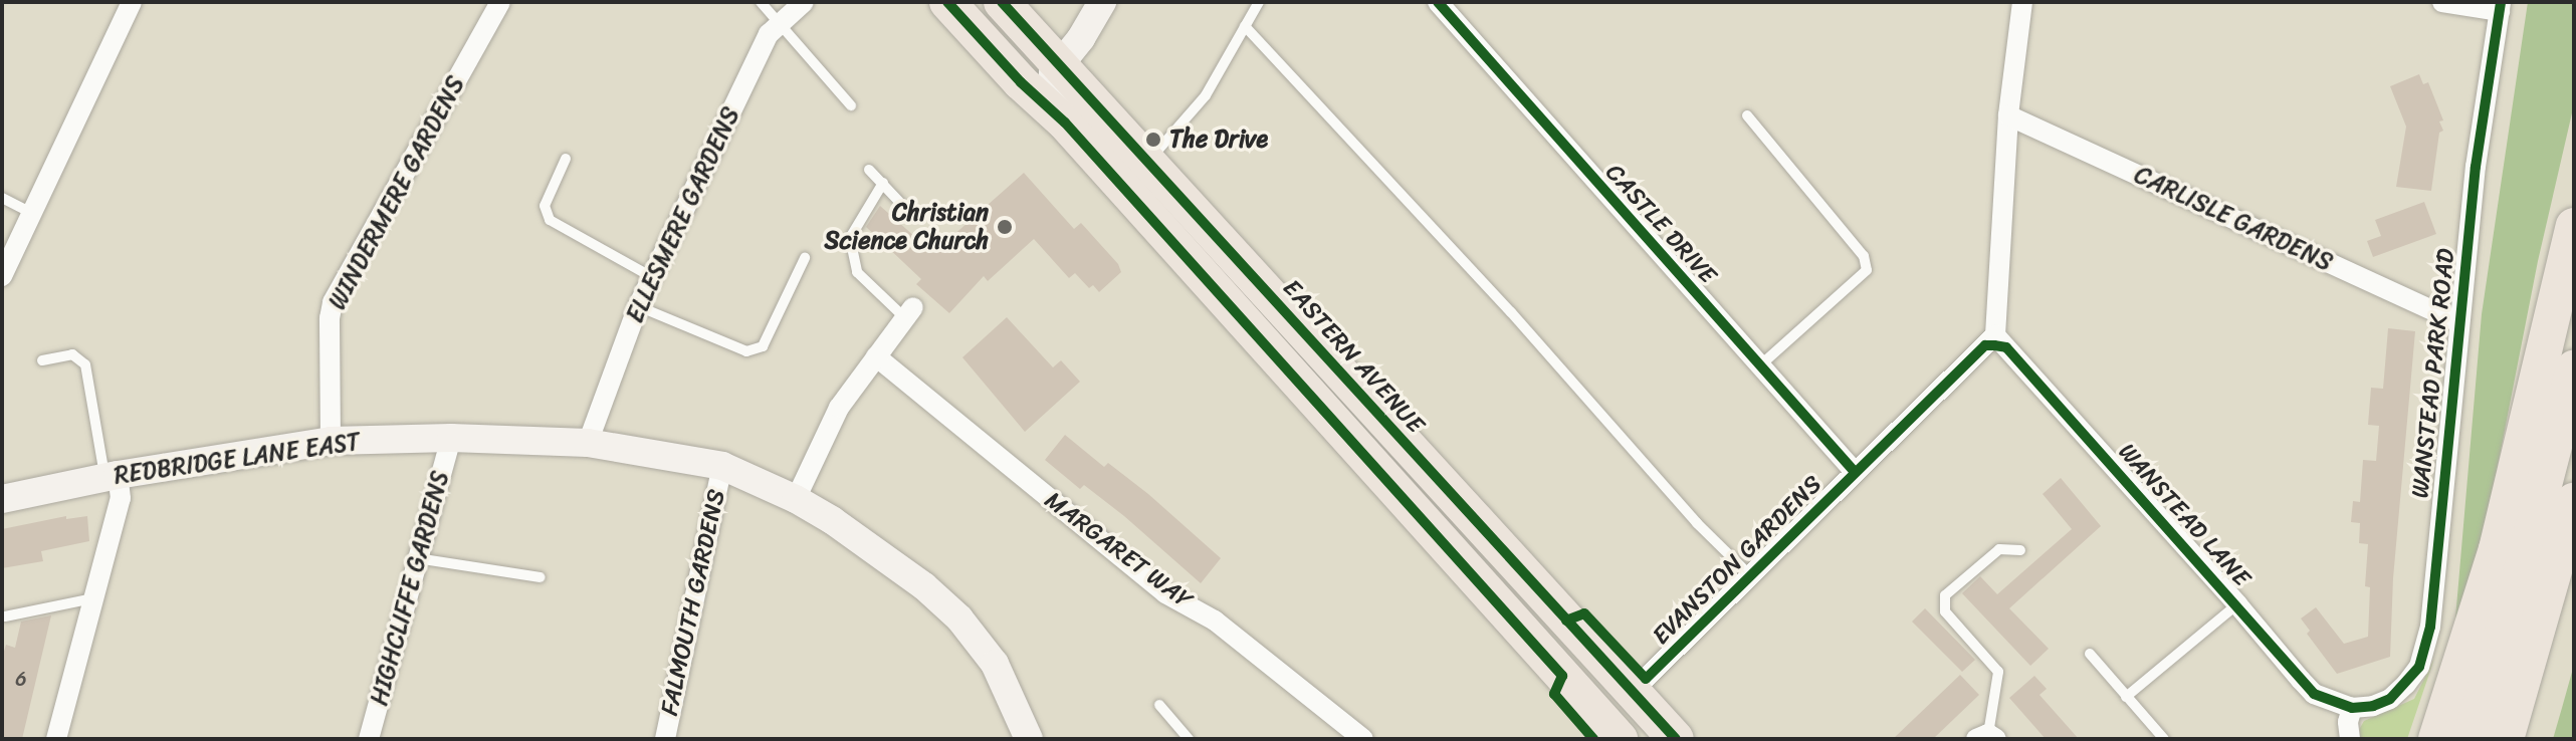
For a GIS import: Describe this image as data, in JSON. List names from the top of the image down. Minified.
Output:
{"streets":{"highway":["EASTERN AVENUE"],"street":["WINDERMERE GARDENS","ELLESMERE GARDENS","CARLISLE GARDENS","CASTLE DRIVE","WANSTEAD PARK ROAD","REDBRIDGE LANE EAST","WANSTEAD LANE","MARGARET WAY","EVANSTON GARDENS","HIGHCLIFFE GARDENS","FALMOUTH GARDENS"]},"crossings":[["WINDERMERE GARDENS","REDBRIDGE LANE EAST"],["ELLESMERE GARDENS","REDBRIDGE LANE EAST"],["CARLISLE GARDENS","WANSTEAD PARK ROAD"],["CASTLE DRIVE","EVANSTON GARDENS"],["EASTERN AVENUE","EVANSTON GARDENS"],["WANSTEAD PARK ROAD","WANSTEAD LANE"],["REDBRIDGE LANE EAST","HIGHCLIFFE GARDENS"],["REDBRIDGE LANE EAST","FALMOUTH GARDENS"],["WANSTEAD LANE","EVANSTON GARDENS"]],"places":["The Drive","Christian Science Church"],"house_numbers":["6"]}
